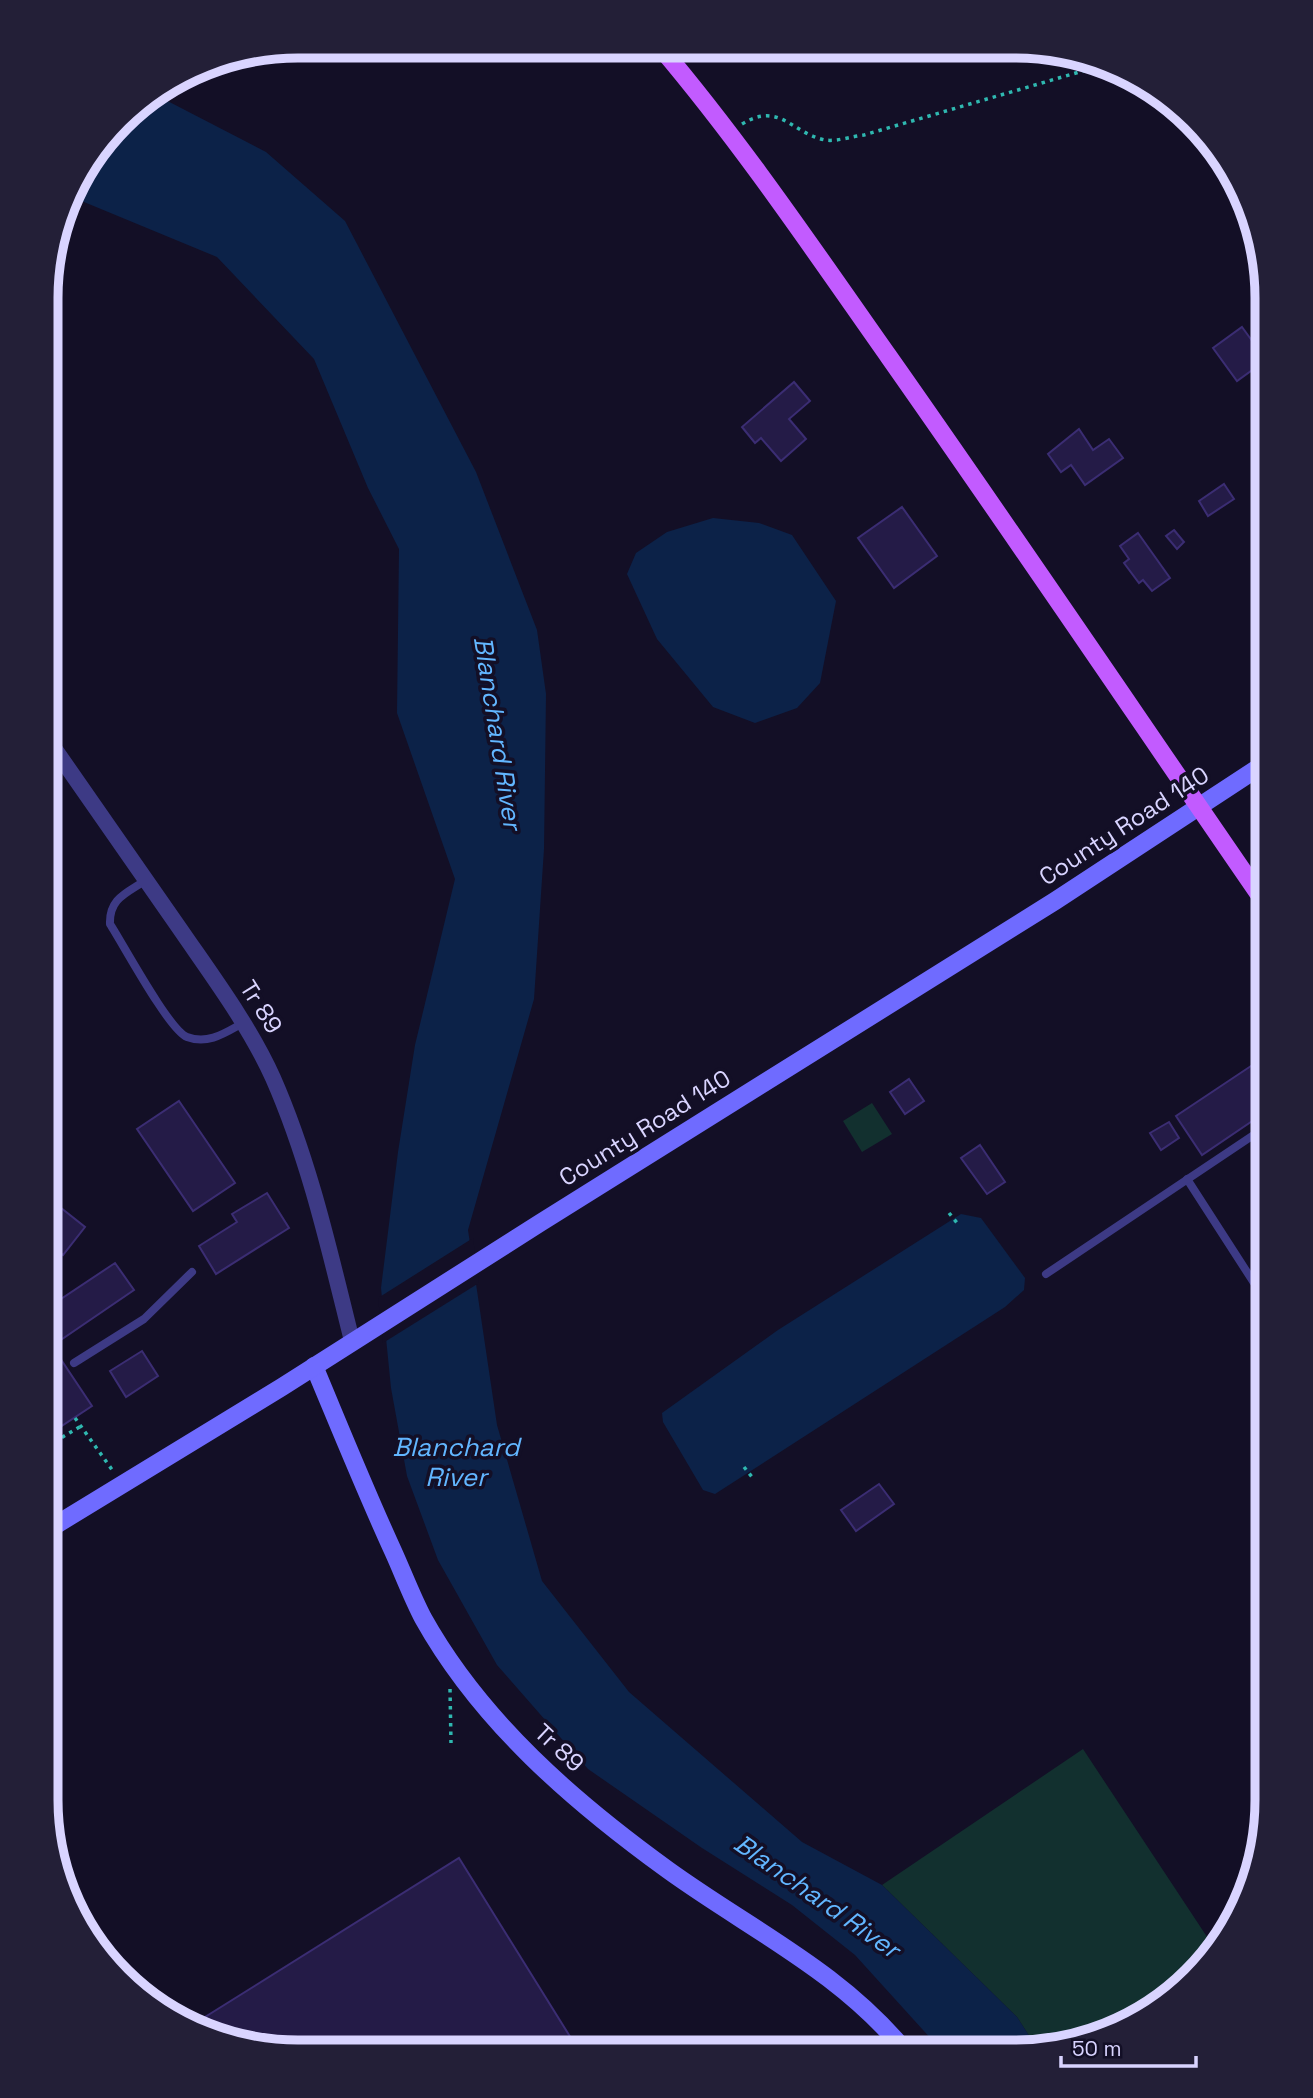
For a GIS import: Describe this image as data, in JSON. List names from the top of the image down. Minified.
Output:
{"streets":{"street":["County Road 140","Tr 89"]},"crossings":[["County Road 140","Tr 89"]],"water":["Blanchard River"],"scale_bar":"50 m"}
